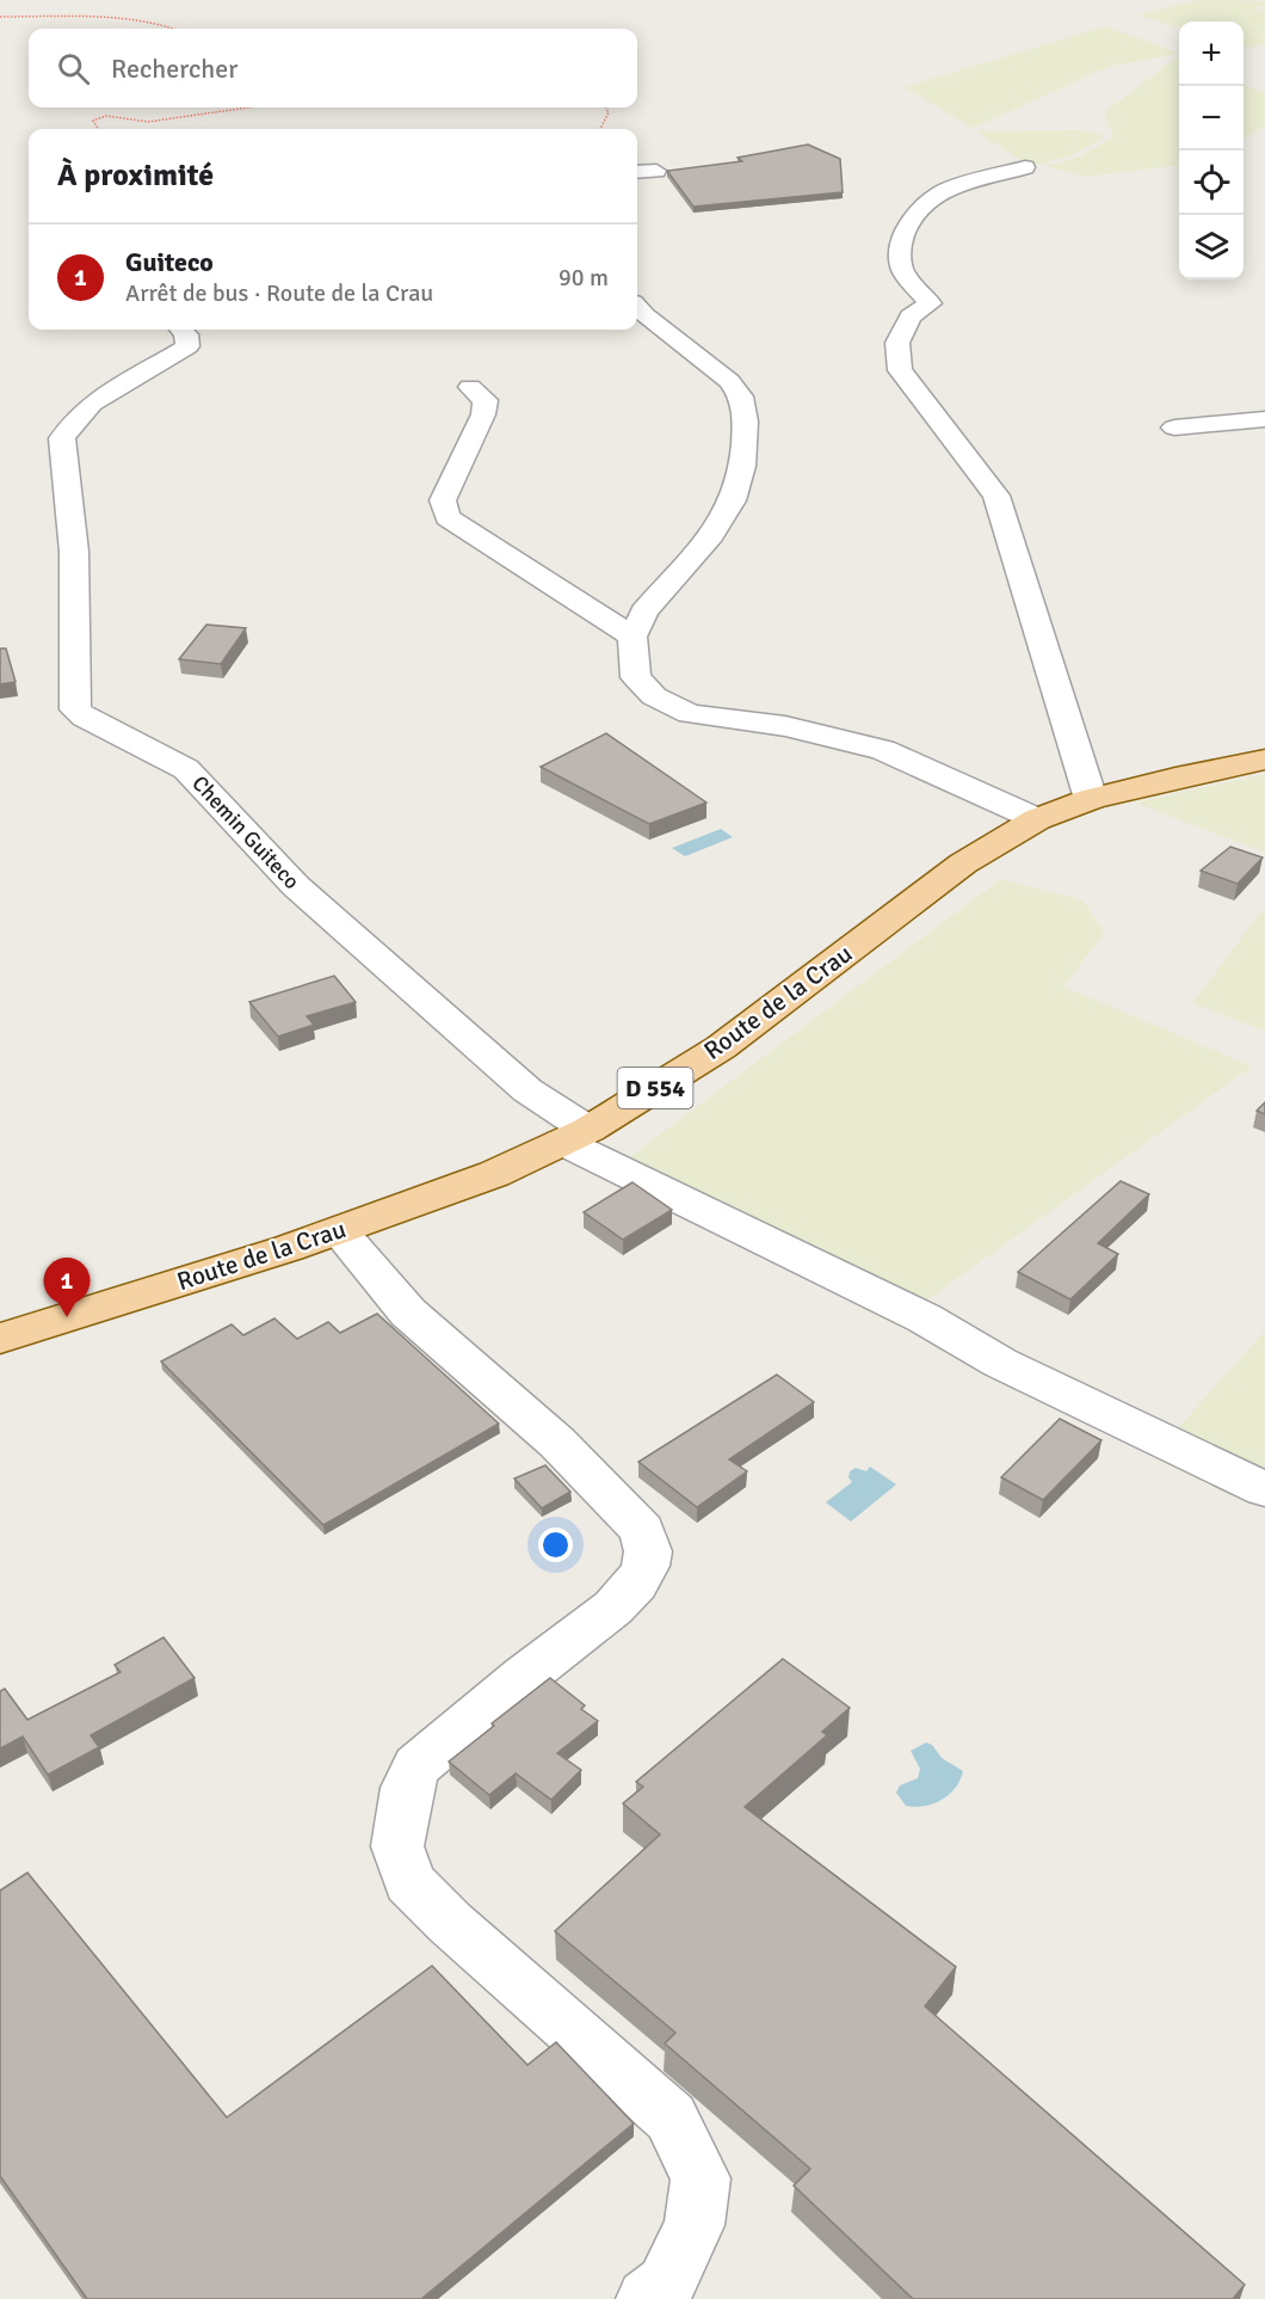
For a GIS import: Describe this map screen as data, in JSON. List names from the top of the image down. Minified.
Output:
{"streets":{"main road":["Route de la Crau","D 554"],"street":["Chemin Guiteco"]},"crossings":[["Chemin Guiteco","Route de la Crau"]],"page":{"map_buttons":["+","−"],"search":"Rechercher","heading":"À proximité","list":[{"mark":"1","name":"Guiteco","note":"Arrêt de bus · Route de la Crau","value":"90 m"}],"pins":"1"}}
